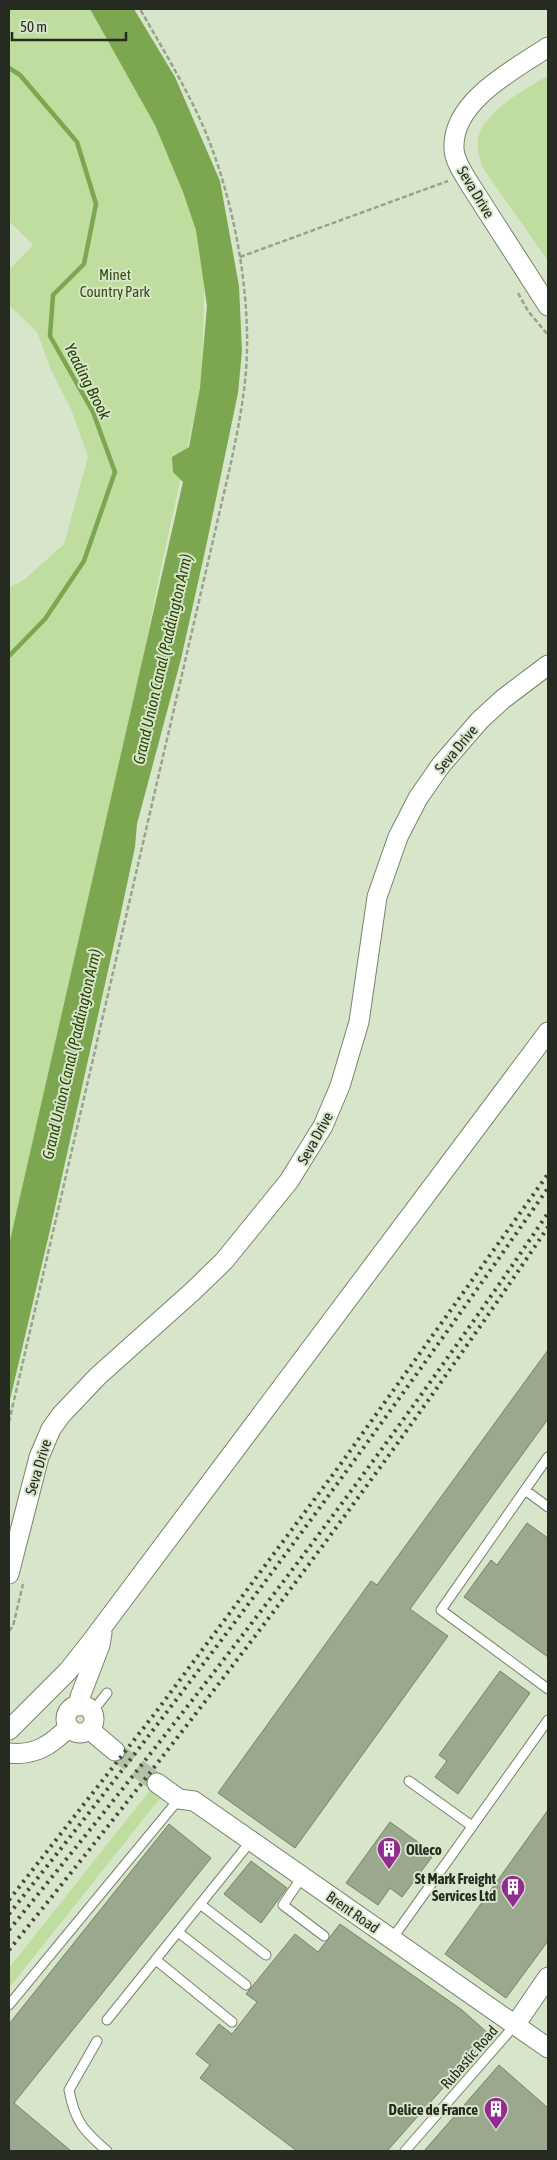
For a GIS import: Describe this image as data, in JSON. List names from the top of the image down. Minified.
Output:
{"streets":{"street":["Seva Drive","Brent Road"],"lane":["Rubastic Road"]},"crossings":[["Brent Road","Rubastic Road"]],"water":["Yeading Brook","Grand Union Canal (Paddington Arm)"],"parks":["Minet Country Park"],"places":{"building":["Olleco","St Mark Freight Services Ltd","Delice de France"]},"scale_bar":"50 m"}
